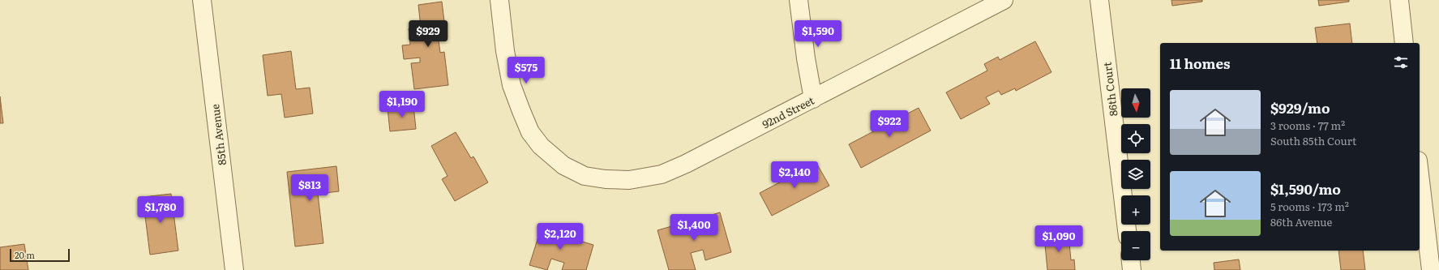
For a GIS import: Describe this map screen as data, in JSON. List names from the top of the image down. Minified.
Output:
{"streets":{"street":["86th Court","92nd Street","85th Avenue"]},"scale_bar":"20 m","north":"bottom","page":{"price":["$929","$1,590","$575","$1,190","$922","$2,140","$813","$1,780","$1,400","$2,120","$1,090"],"heading":"11 homes","list":[{"name":"$929/mo","note":"3 rooms · 77 m² · South 85th Court"},{"name":"$1,590/mo","note":"5 rooms · 173 m² · 86th Avenue"}],"map_buttons":["+","−"],"scale":"20 m"}}
